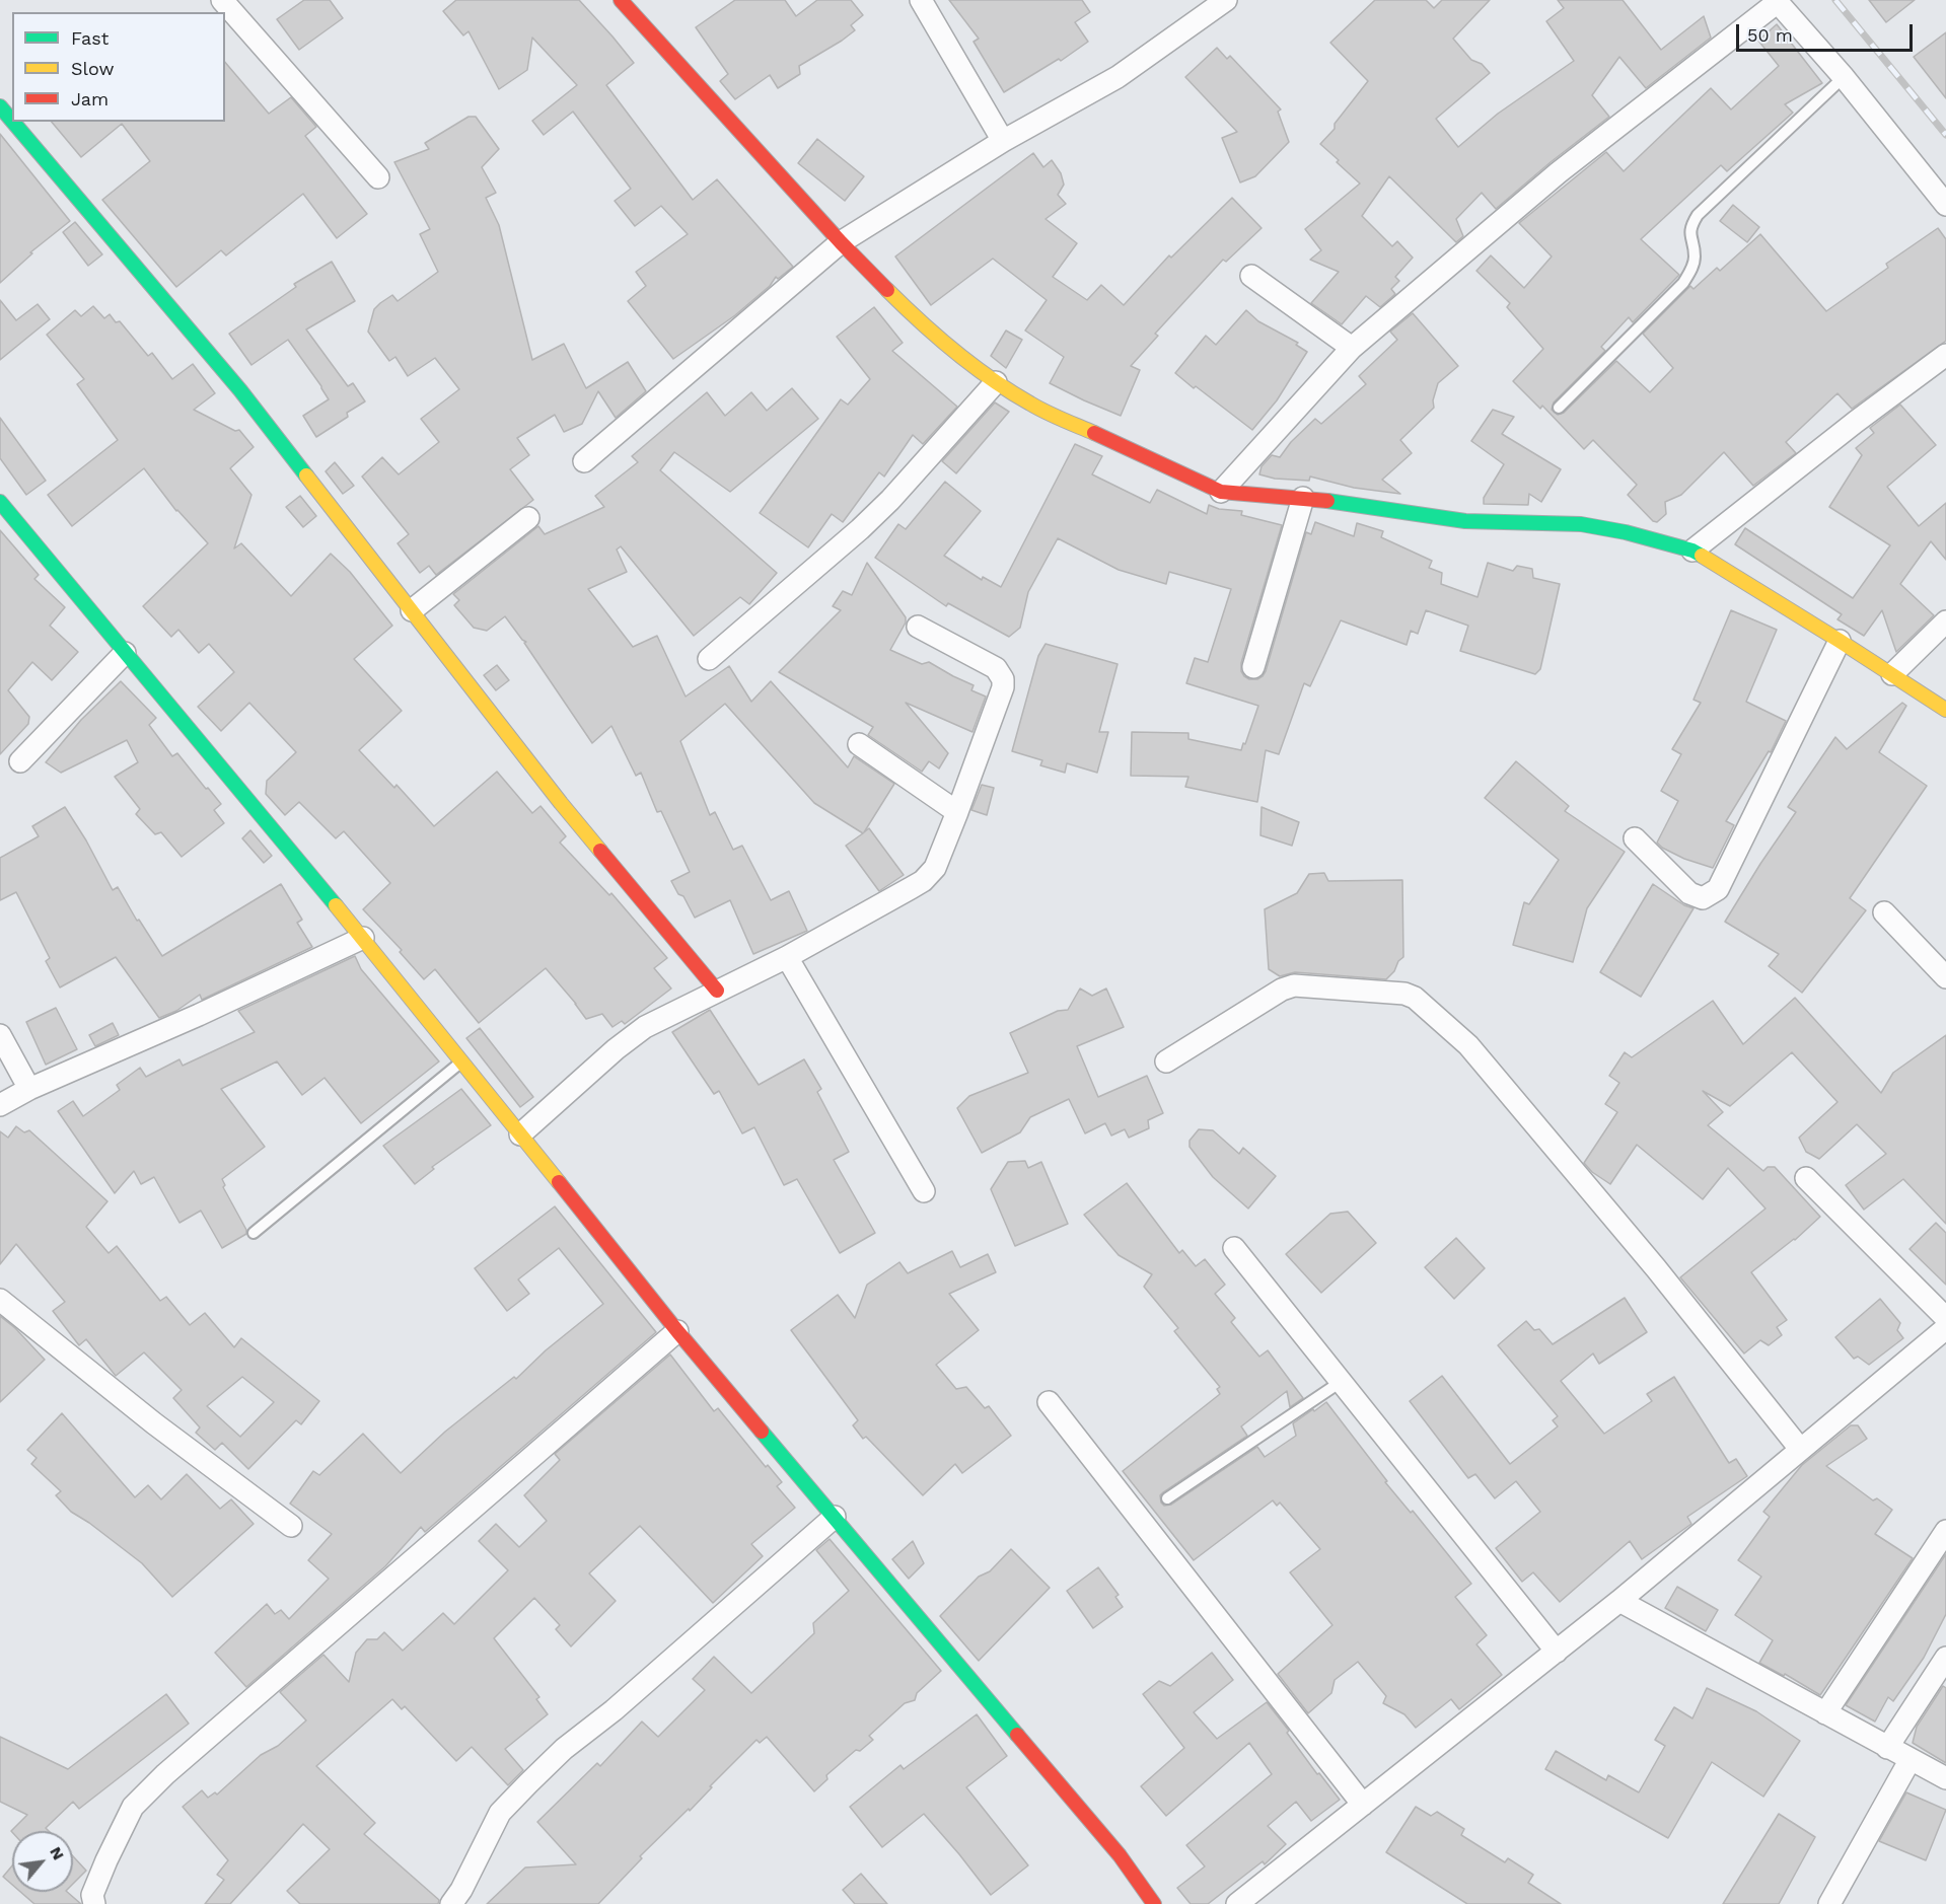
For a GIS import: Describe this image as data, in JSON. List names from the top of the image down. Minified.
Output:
{"legend":["Fast","Slow","Jam"],"scale_bar":"50 m","north":"top right"}
